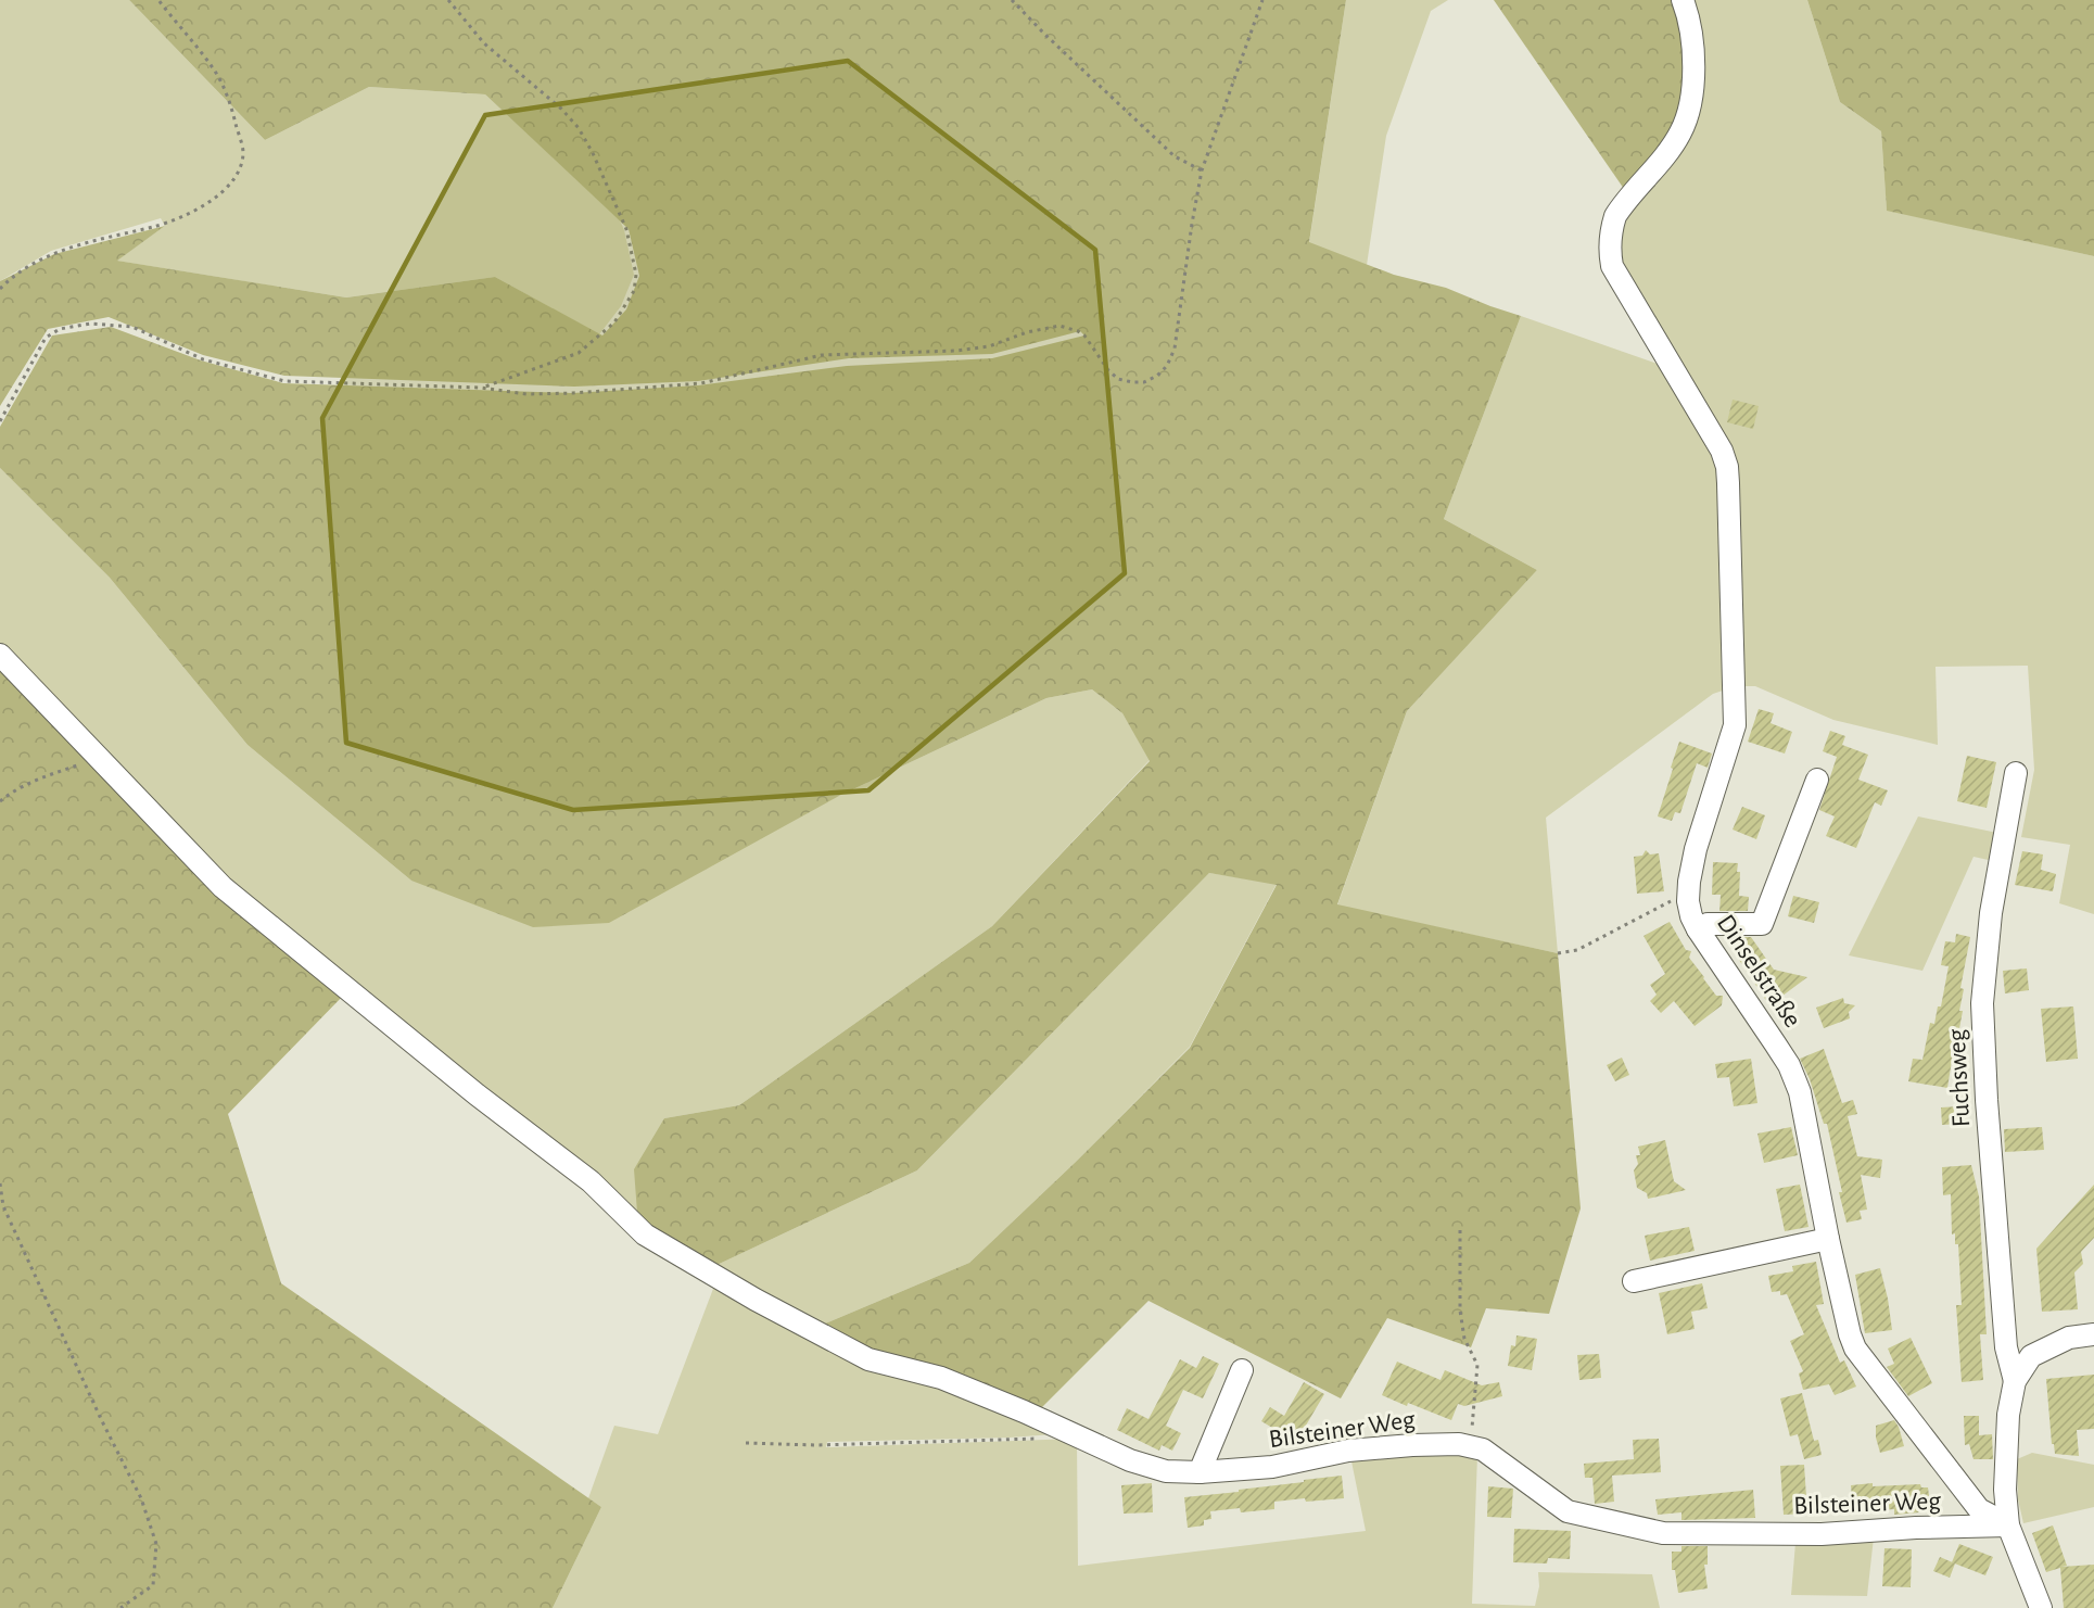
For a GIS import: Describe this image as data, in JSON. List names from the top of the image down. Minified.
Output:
{"streets":{"street":["Dinselstraße","Fuchsweg","Bilsteiner Weg"]},"crossings":[["Dinselstraße","Bilsteiner Weg"]]}
